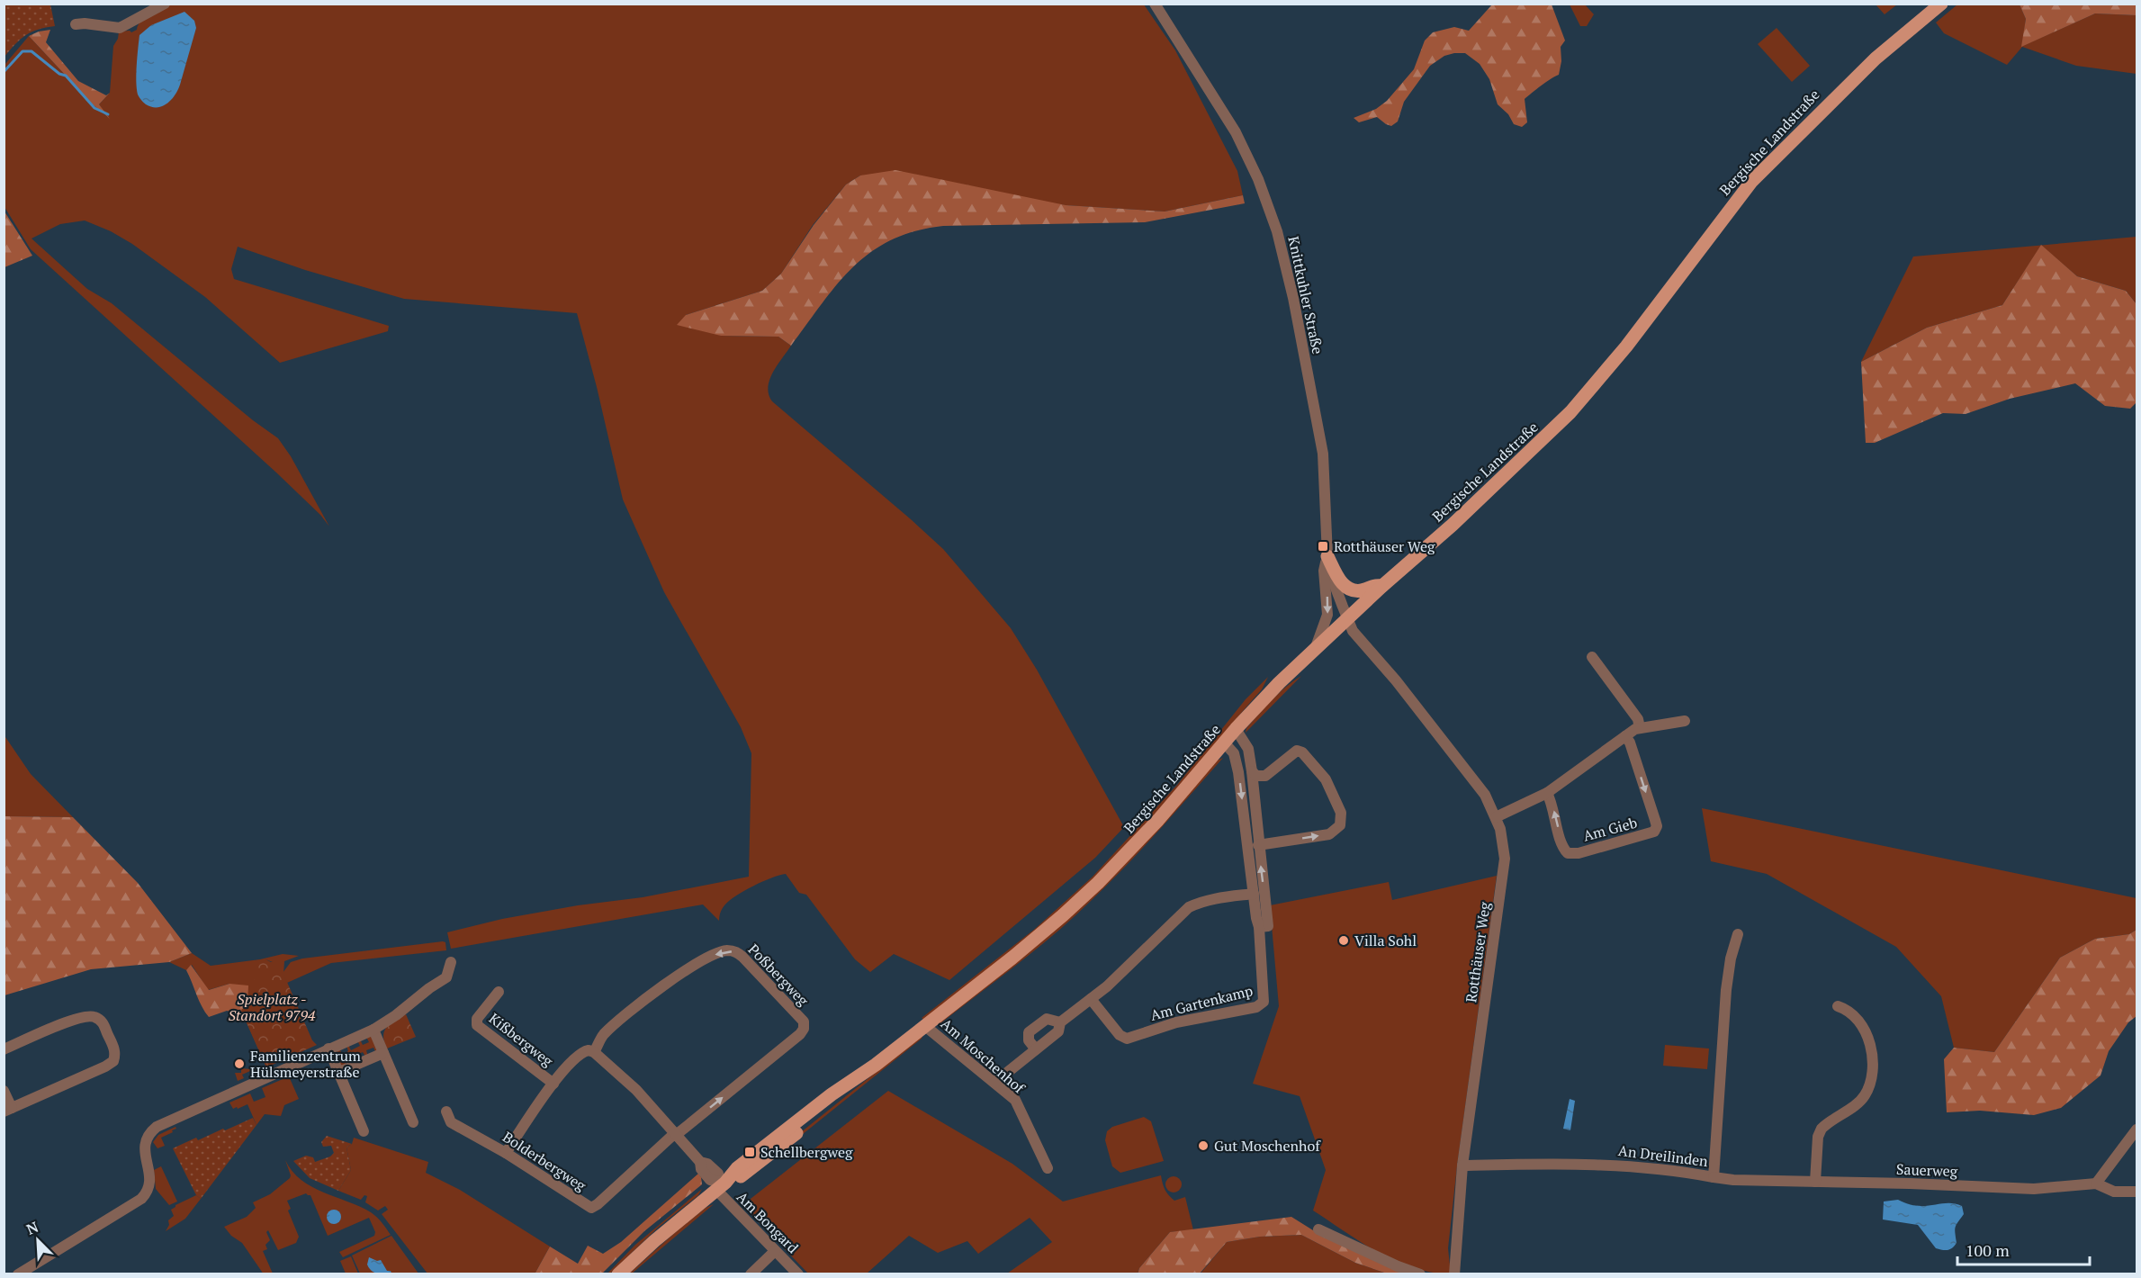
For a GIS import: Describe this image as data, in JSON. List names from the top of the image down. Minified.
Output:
{"streets":{"main road":["Bergische Landstraße"],"street":["Knittkuhler Straße","Am Gieb","Rotthäuser Weg","Poßbergweg","Am Gartenkamp","Kißbergweg","Am Moschenhof","An Dreilinden","Bolderbergweg","Sauerweg","Am Bongard"]},"crossings":[["Bergische Landstraße","Knittkuhler Straße"],["Bergische Landstraße","Rotthäuser Weg"],["Bergische Landstraße","Am Gartenkamp"],["Bergische Landstraße","Am Moschenhof"],["Bergische Landstraße","Am Bongard"],["Knittkuhler Straße","Rotthäuser Weg"],["Rotthäuser Weg","An Dreilinden"],["Poßbergweg","Kißbergweg"],["Poßbergweg","Bolderbergweg"],["Kißbergweg","Bolderbergweg"],["An Dreilinden","Sauerweg"]],"parks":["Spielplatz - Standort 9794"],"places":{"transit":["Rotthäuser Weg","Schellbergweg"],"other":["Villa Sohl","Familienzentrum Hülsmeyerstraße","Gut Moschenhof"]},"scale_bar":"100 m","north":"top left"}
